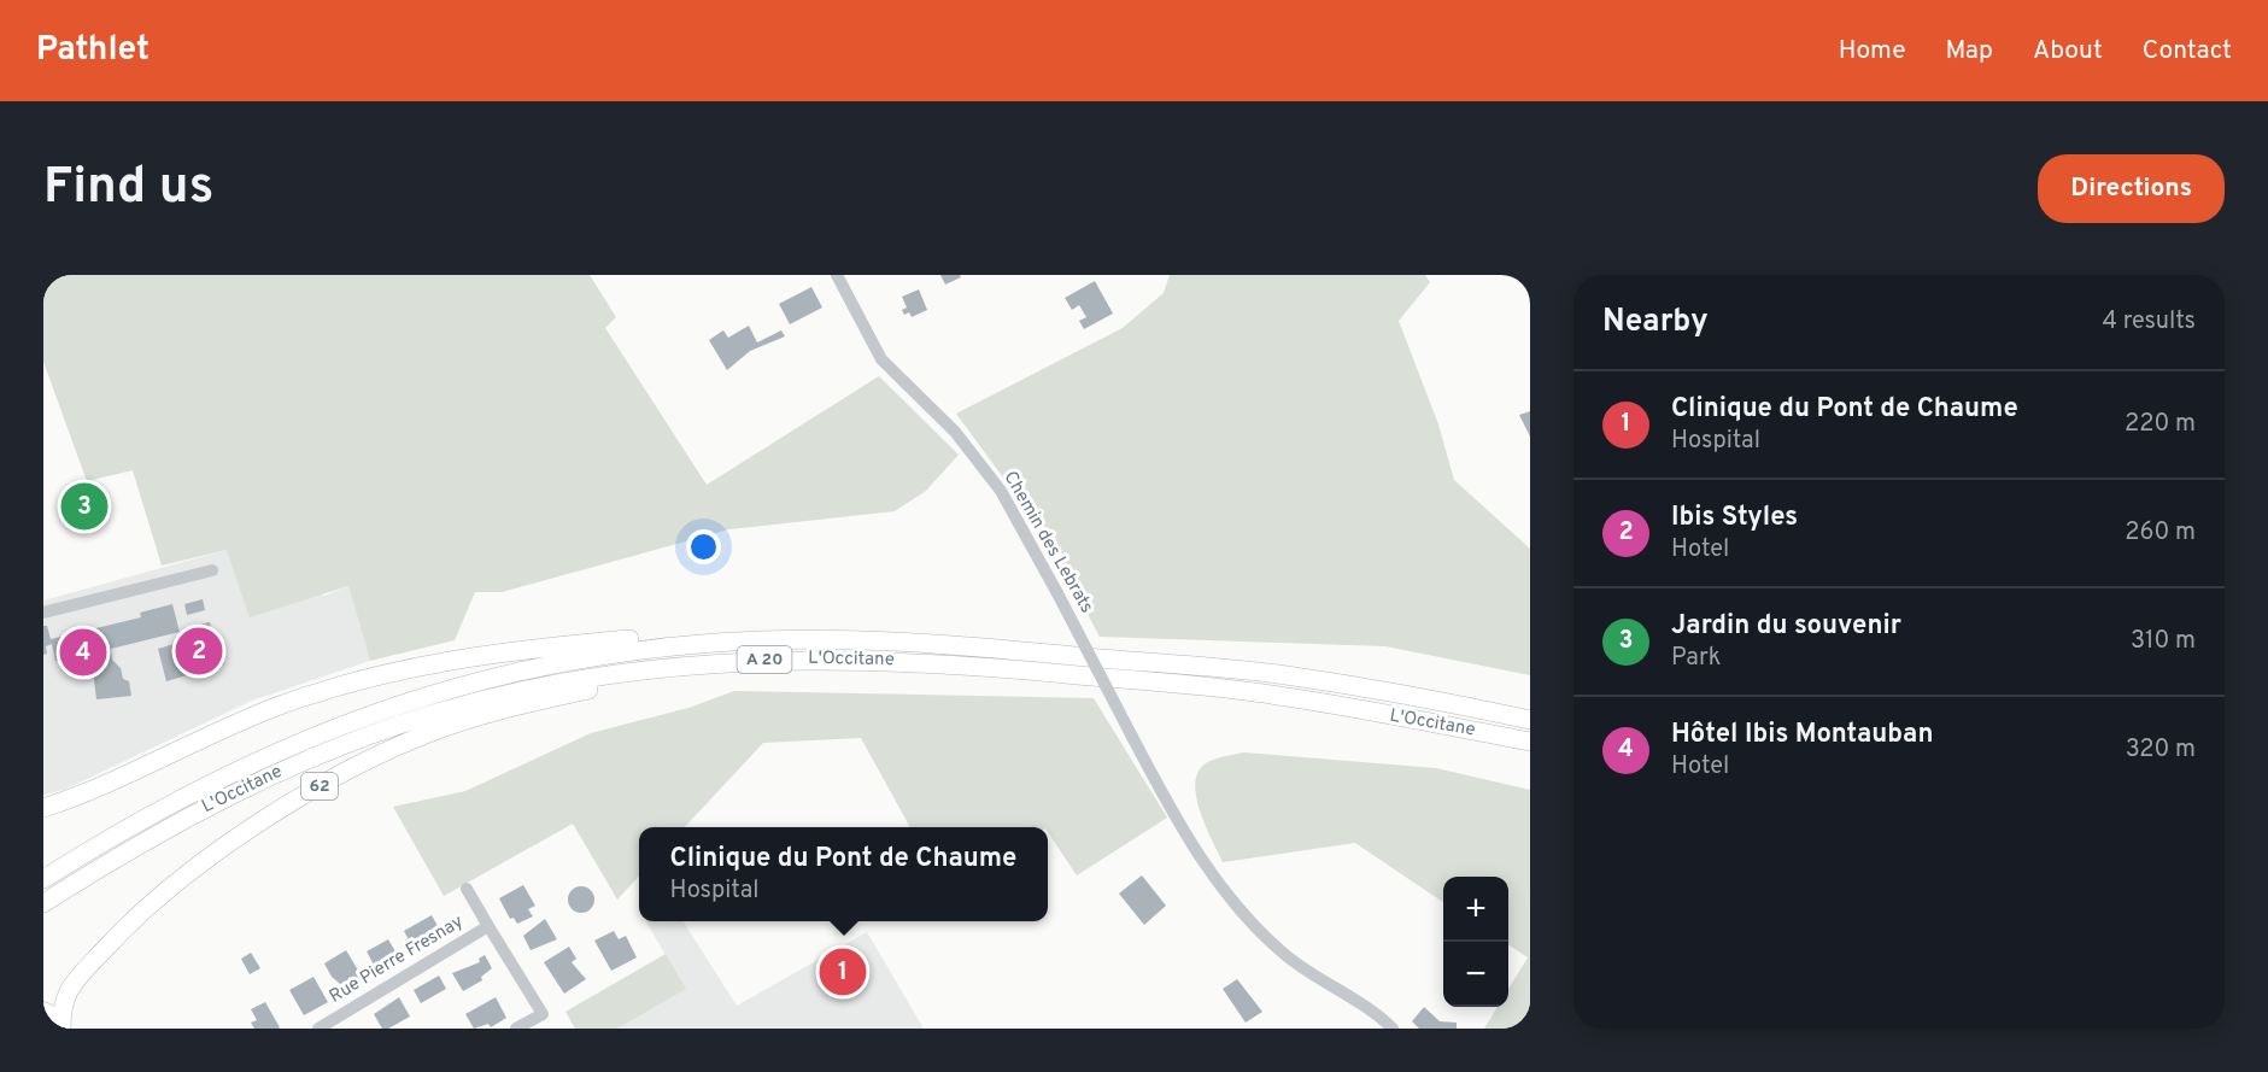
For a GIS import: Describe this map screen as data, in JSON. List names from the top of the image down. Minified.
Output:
{"streets":{"highway":["A 20","L'Occitane","62"],"street":["Chemin des Lebrats","Rue Pierre Fresnay"]},"crossings":[["L'Occitane","62"]],"page":{"header":"Pathlet","nav":["Home","Map","About","Contact"],"buttons":"Directions","title":"Find us","heading":["Nearby","4 results"],"list":[{"mark":"1","name":"Clinique du Pont de Chaume","note":"Hospital","value":"220 m"},{"mark":"2","name":"Ibis Styles","note":"Hotel","value":"260 m"},{"mark":"3","name":"Jardin du souvenir","note":"Park","value":"310 m"},{"mark":"4","name":"Hôtel Ibis Montauban","note":"Hotel","value":"320 m"}],"pins":["3","2","4","1"],"popup":["Clinique du Pont de Chaume","Hospital"],"map_buttons":["+","−"]}}
